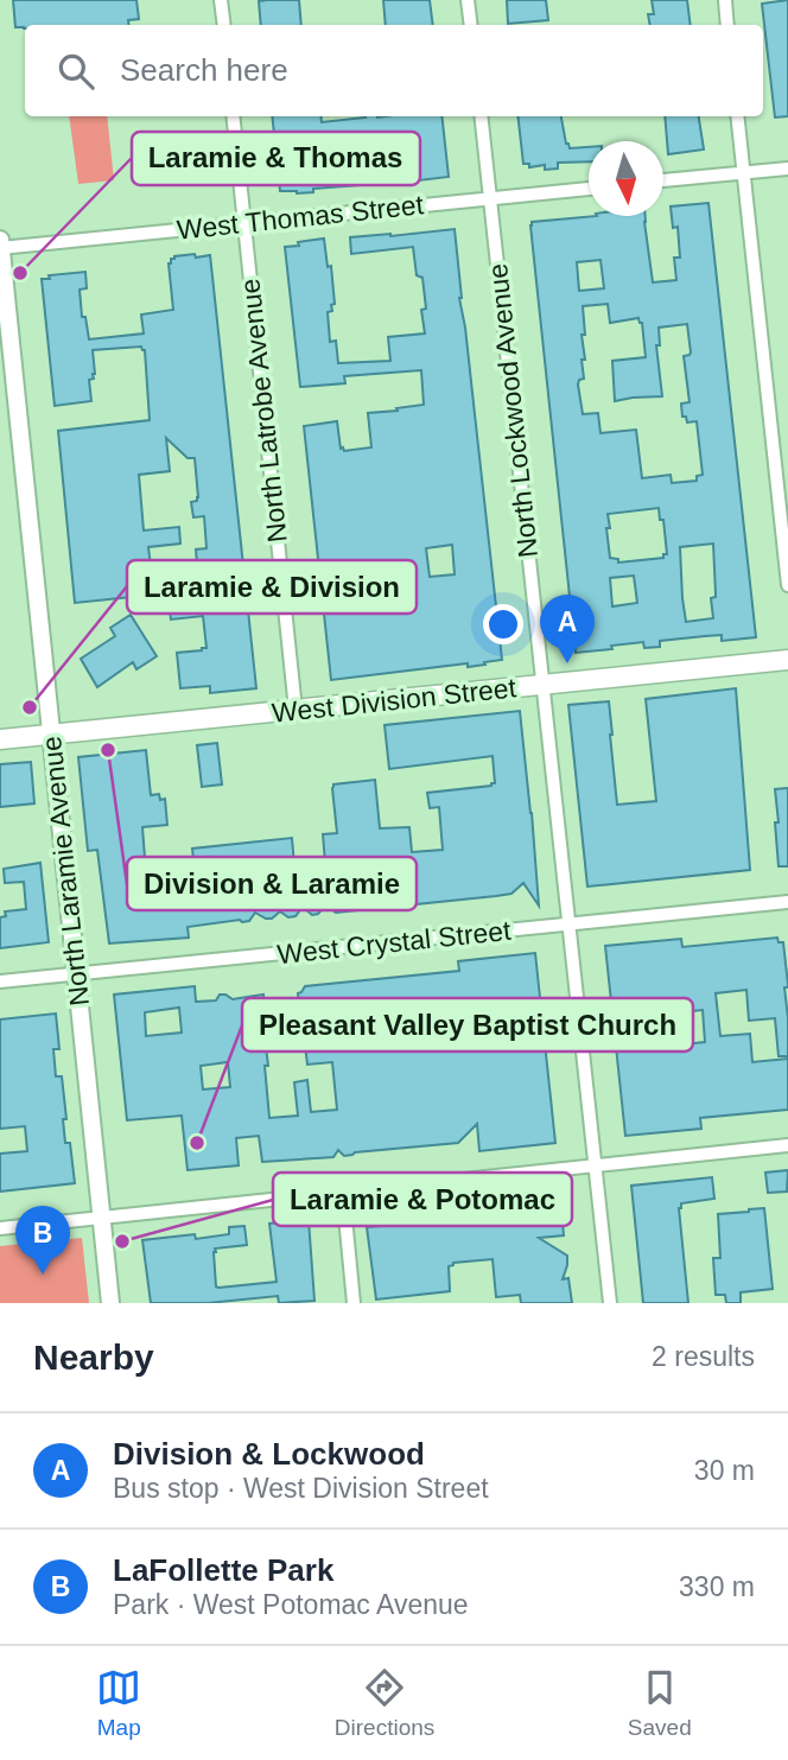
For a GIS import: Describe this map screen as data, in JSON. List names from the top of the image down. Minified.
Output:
{"streets":{"main road":["West Division Street"],"street":["West Thomas Street","North Latrobe Avenue","North Lockwood Avenue","North Laramie Avenue","West Crystal Street"]},"crossings":[["West Thomas Street","North Latrobe Avenue"],["West Thomas Street","North Lockwood Avenue"],["West Thomas Street","North Laramie Avenue"],["North Latrobe Avenue","West Division Street"],["North Lockwood Avenue","West Division Street"],["North Lockwood Avenue","West Crystal Street"],["West Division Street","North Laramie Avenue"],["North Laramie Avenue","West Crystal Street"]],"places":["Laramie & Thomas","Laramie & Division","Division & Laramie","Pleasant Valley Baptist Church","Laramie & Potomac"],"north":"bottom","page":{"search":"Search here","pins":["A","B"],"heading":["Nearby","2 results"],"list":[{"mark":"A","name":"Division & Lockwood","note":"Bus stop · West Division Street","value":"30 m"},{"mark":"B","name":"LaFollette Park","note":"Park · West Potomac Avenue","value":"330 m"}],"nav":["Map","Directions","Saved"]}}
